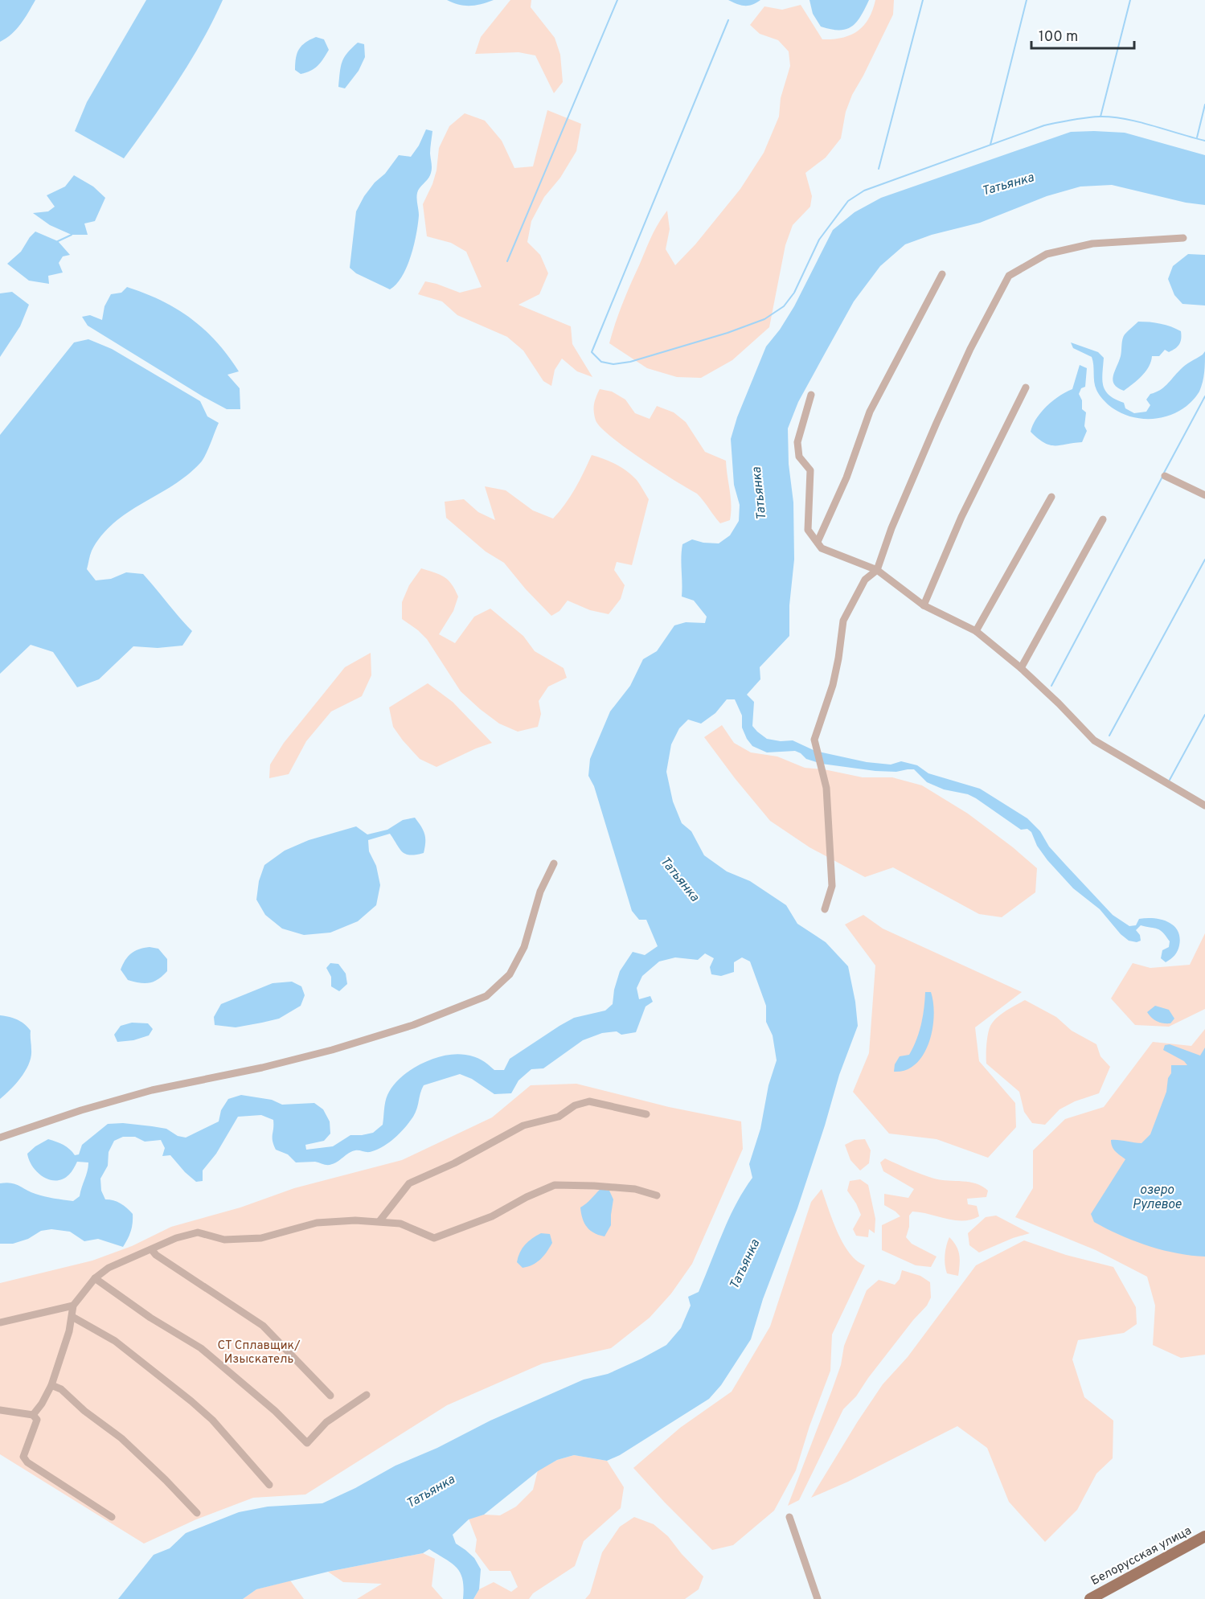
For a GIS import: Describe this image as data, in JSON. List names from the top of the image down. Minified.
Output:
{"streets":{"main road":["Белорусская улица"]},"water":["Татьянка","озеро Рулевое"],"parks":["СТ Сплавщик/ Изыскатель"],"scale_bar":"100 m"}
